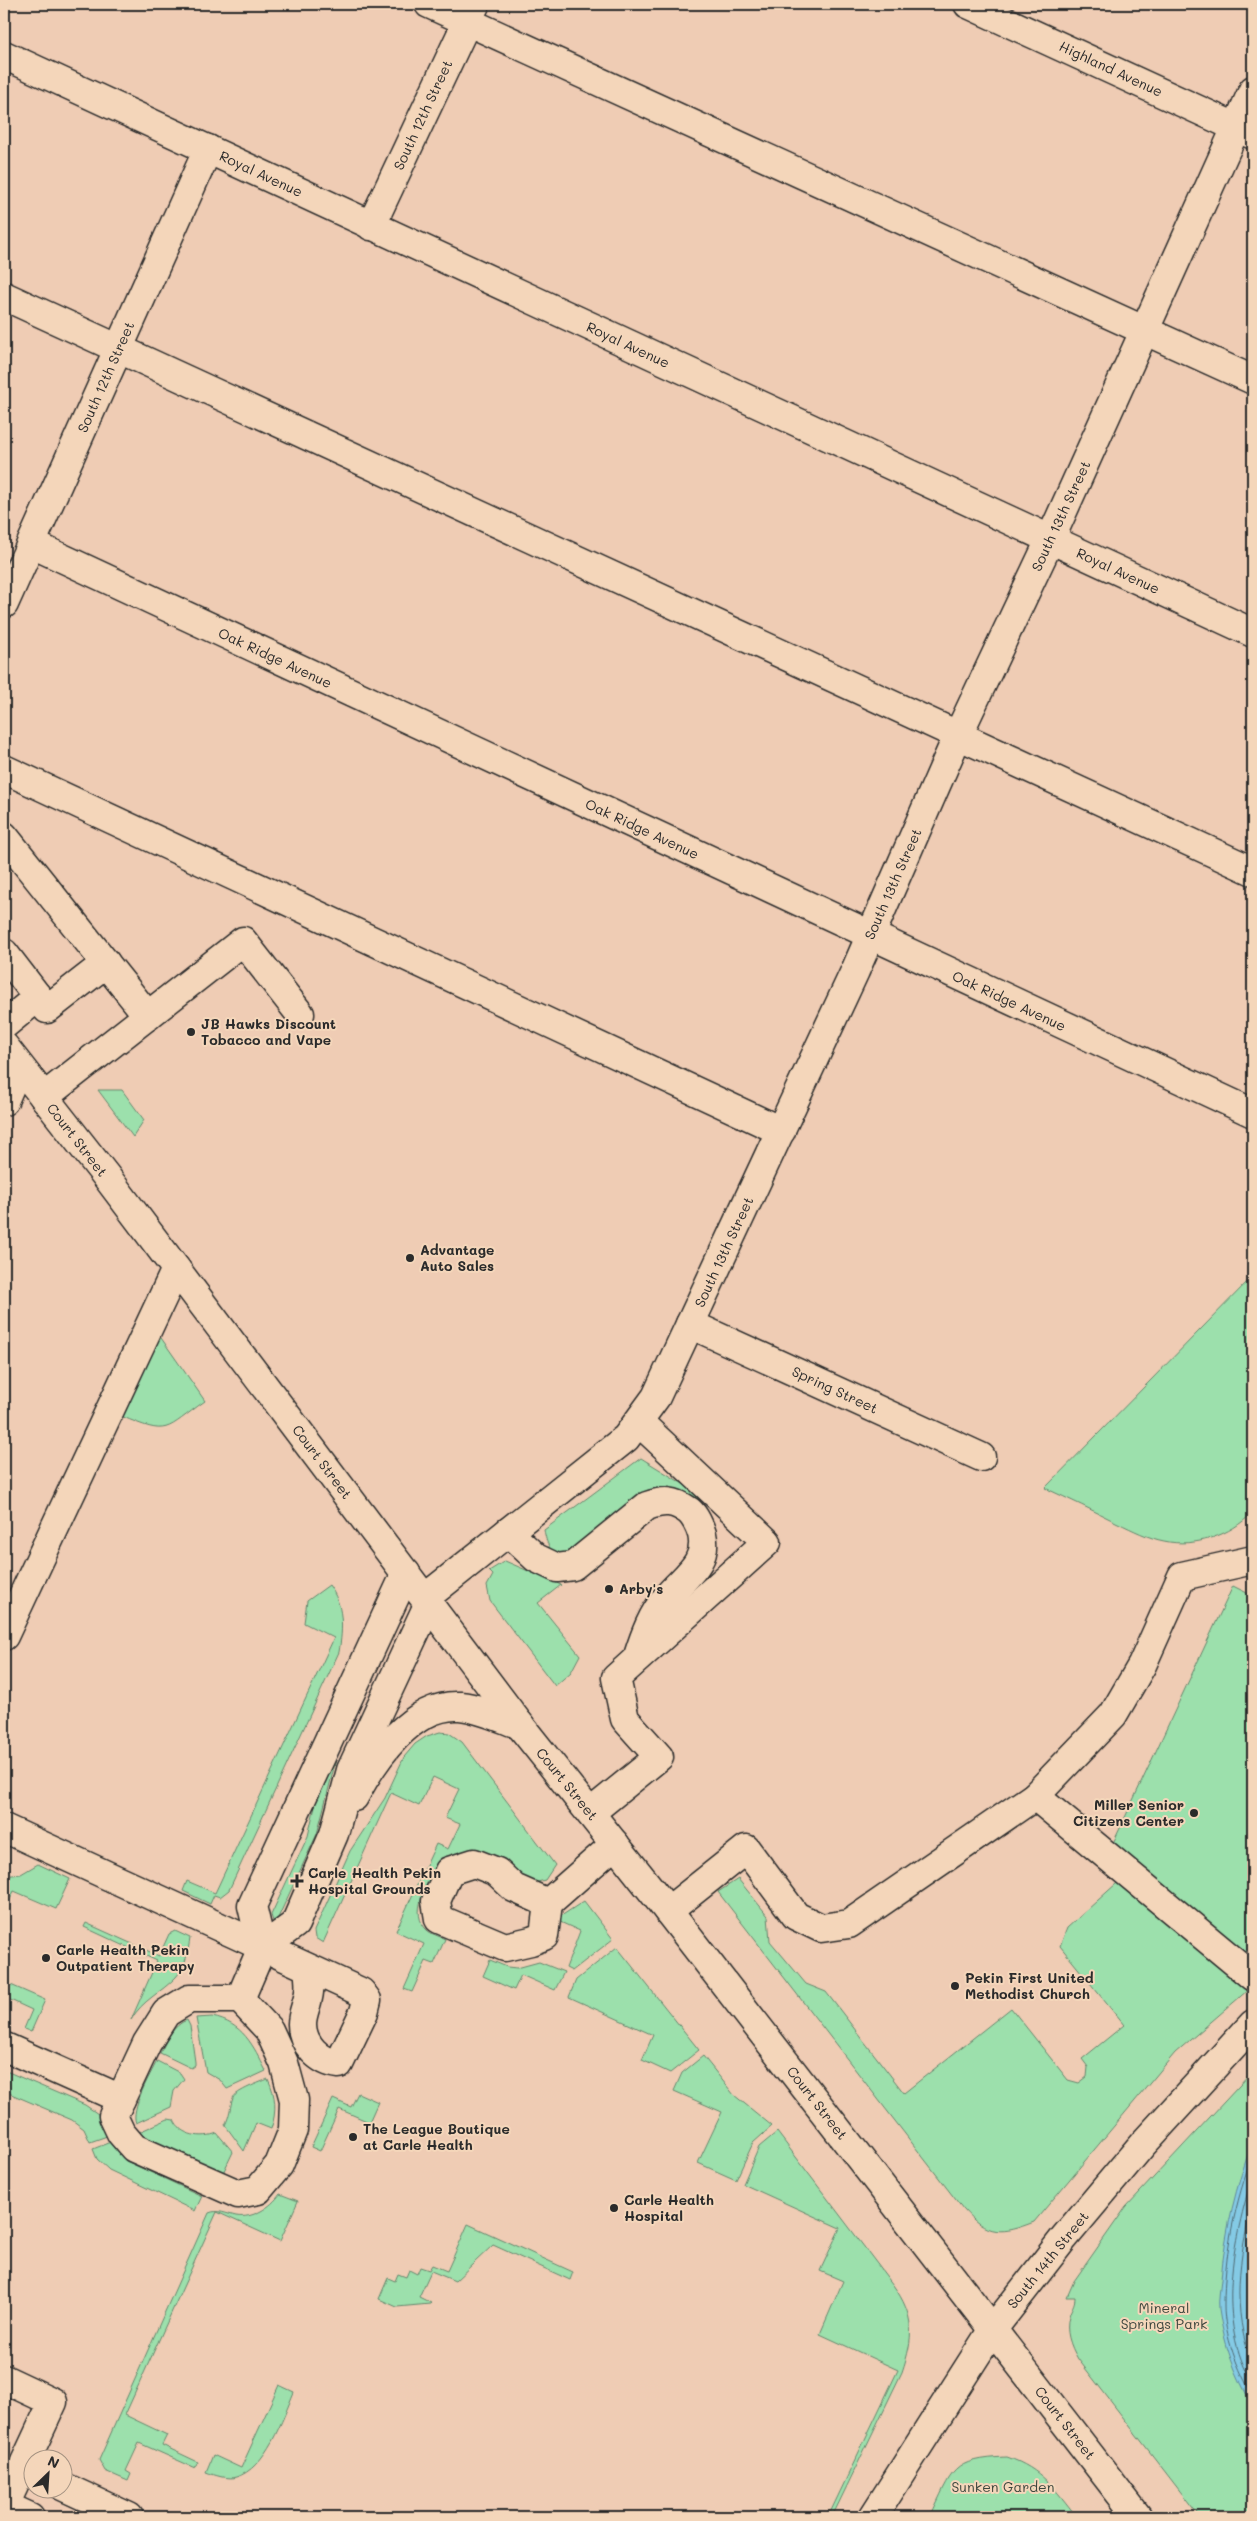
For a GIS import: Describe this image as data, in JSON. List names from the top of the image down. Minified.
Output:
{"streets":{"street":["Highland Avenue","South 12th Street","Royal Avenue","South 13th Street","Oak Ridge Avenue","Court Street","Spring Street","South 14th Street"]},"crossings":[["Highland Avenue","South 13th Street"],["South 12th Street","Royal Avenue"],["South 12th Street","Oak Ridge Avenue"],["Royal Avenue","South 13th Street"],["South 13th Street","Oak Ridge Avenue"],["South 13th Street","Court Street"],["South 13th Street","Spring Street"],["Court Street","South 14th Street"]],"parks":["Mineral Springs Park","Sunken Garden"],"places":{"other":["JB Hawks Discount Tobacco and Vape","Advantage Auto Sales","Arby's","Miller Senior Citizens Center","Carle Health Pekin Outpatient Therapy","Pekin First United Methodist Church","The League Boutique at Carle Health","Carle Health Hospital"],"health":["Carle Health Pekin Hospital Grounds"]},"north":"top right"}
